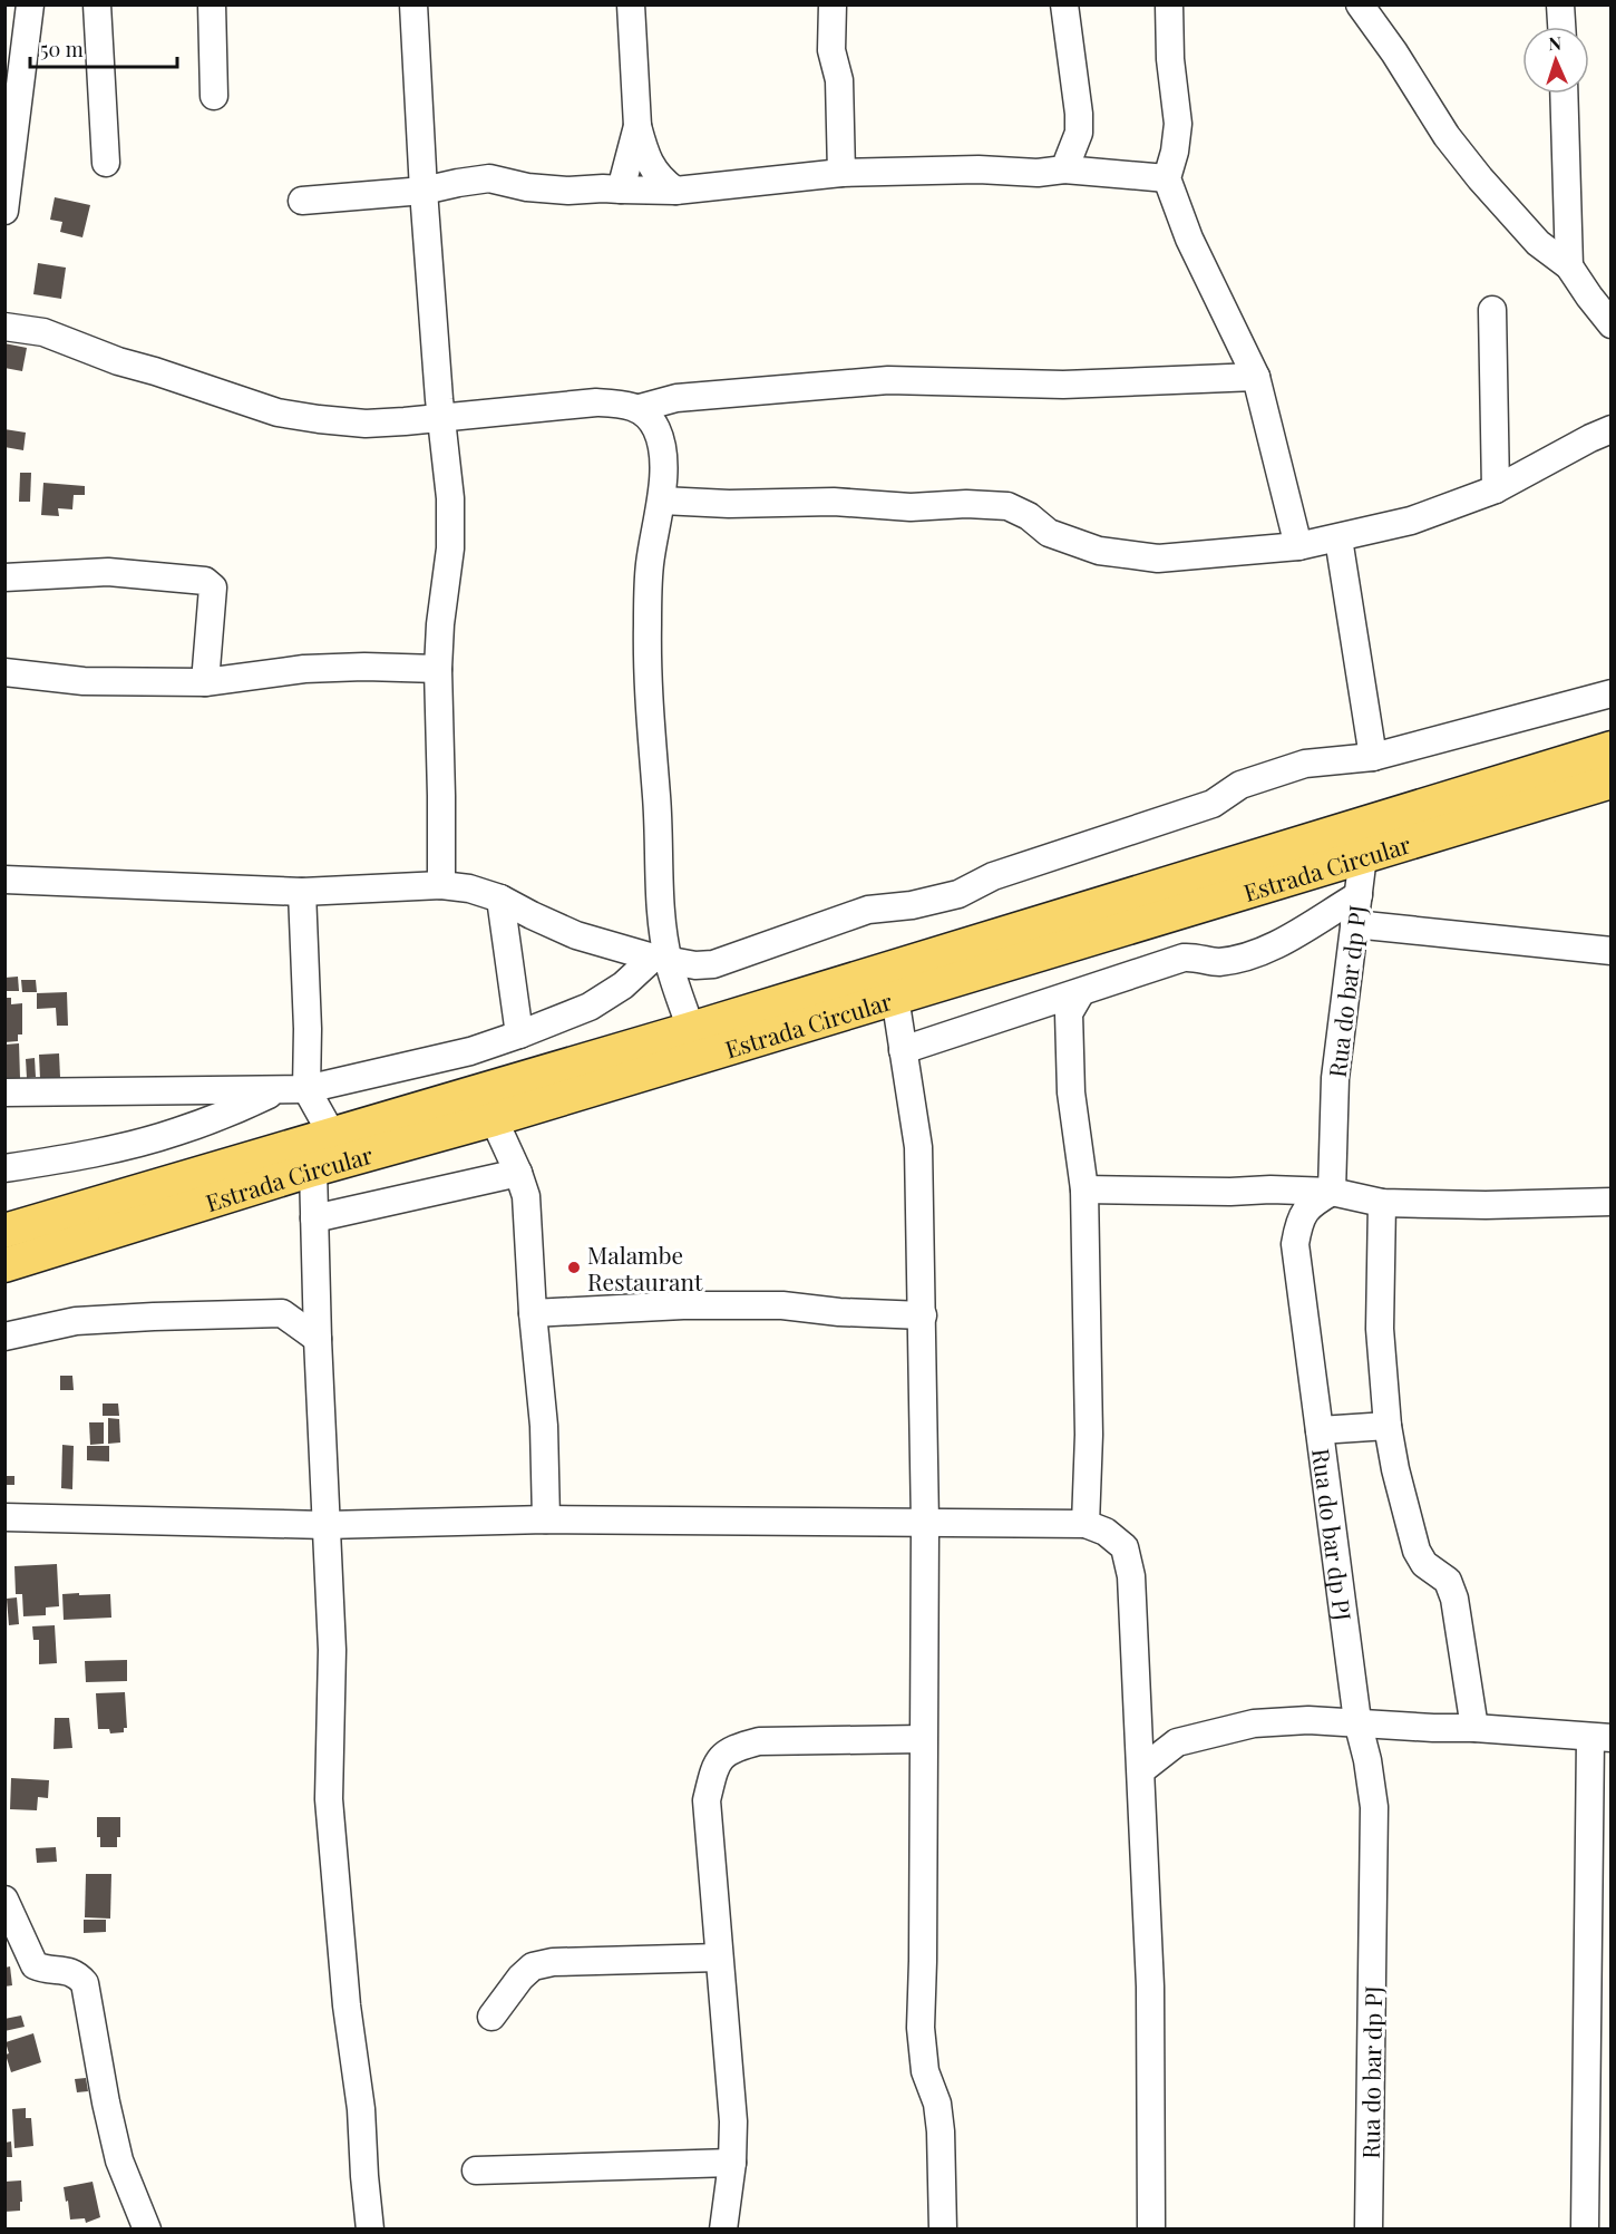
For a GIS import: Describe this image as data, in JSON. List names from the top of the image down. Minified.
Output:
{"streets":{"main road":["Estrada Circular"],"street":["Rua do bar dp PJ"]},"crossings":[["Estrada Circular","Rua do bar dp PJ"]],"places":["Malambe Restaurant"],"scale_bar":"50 m","north":"top"}
